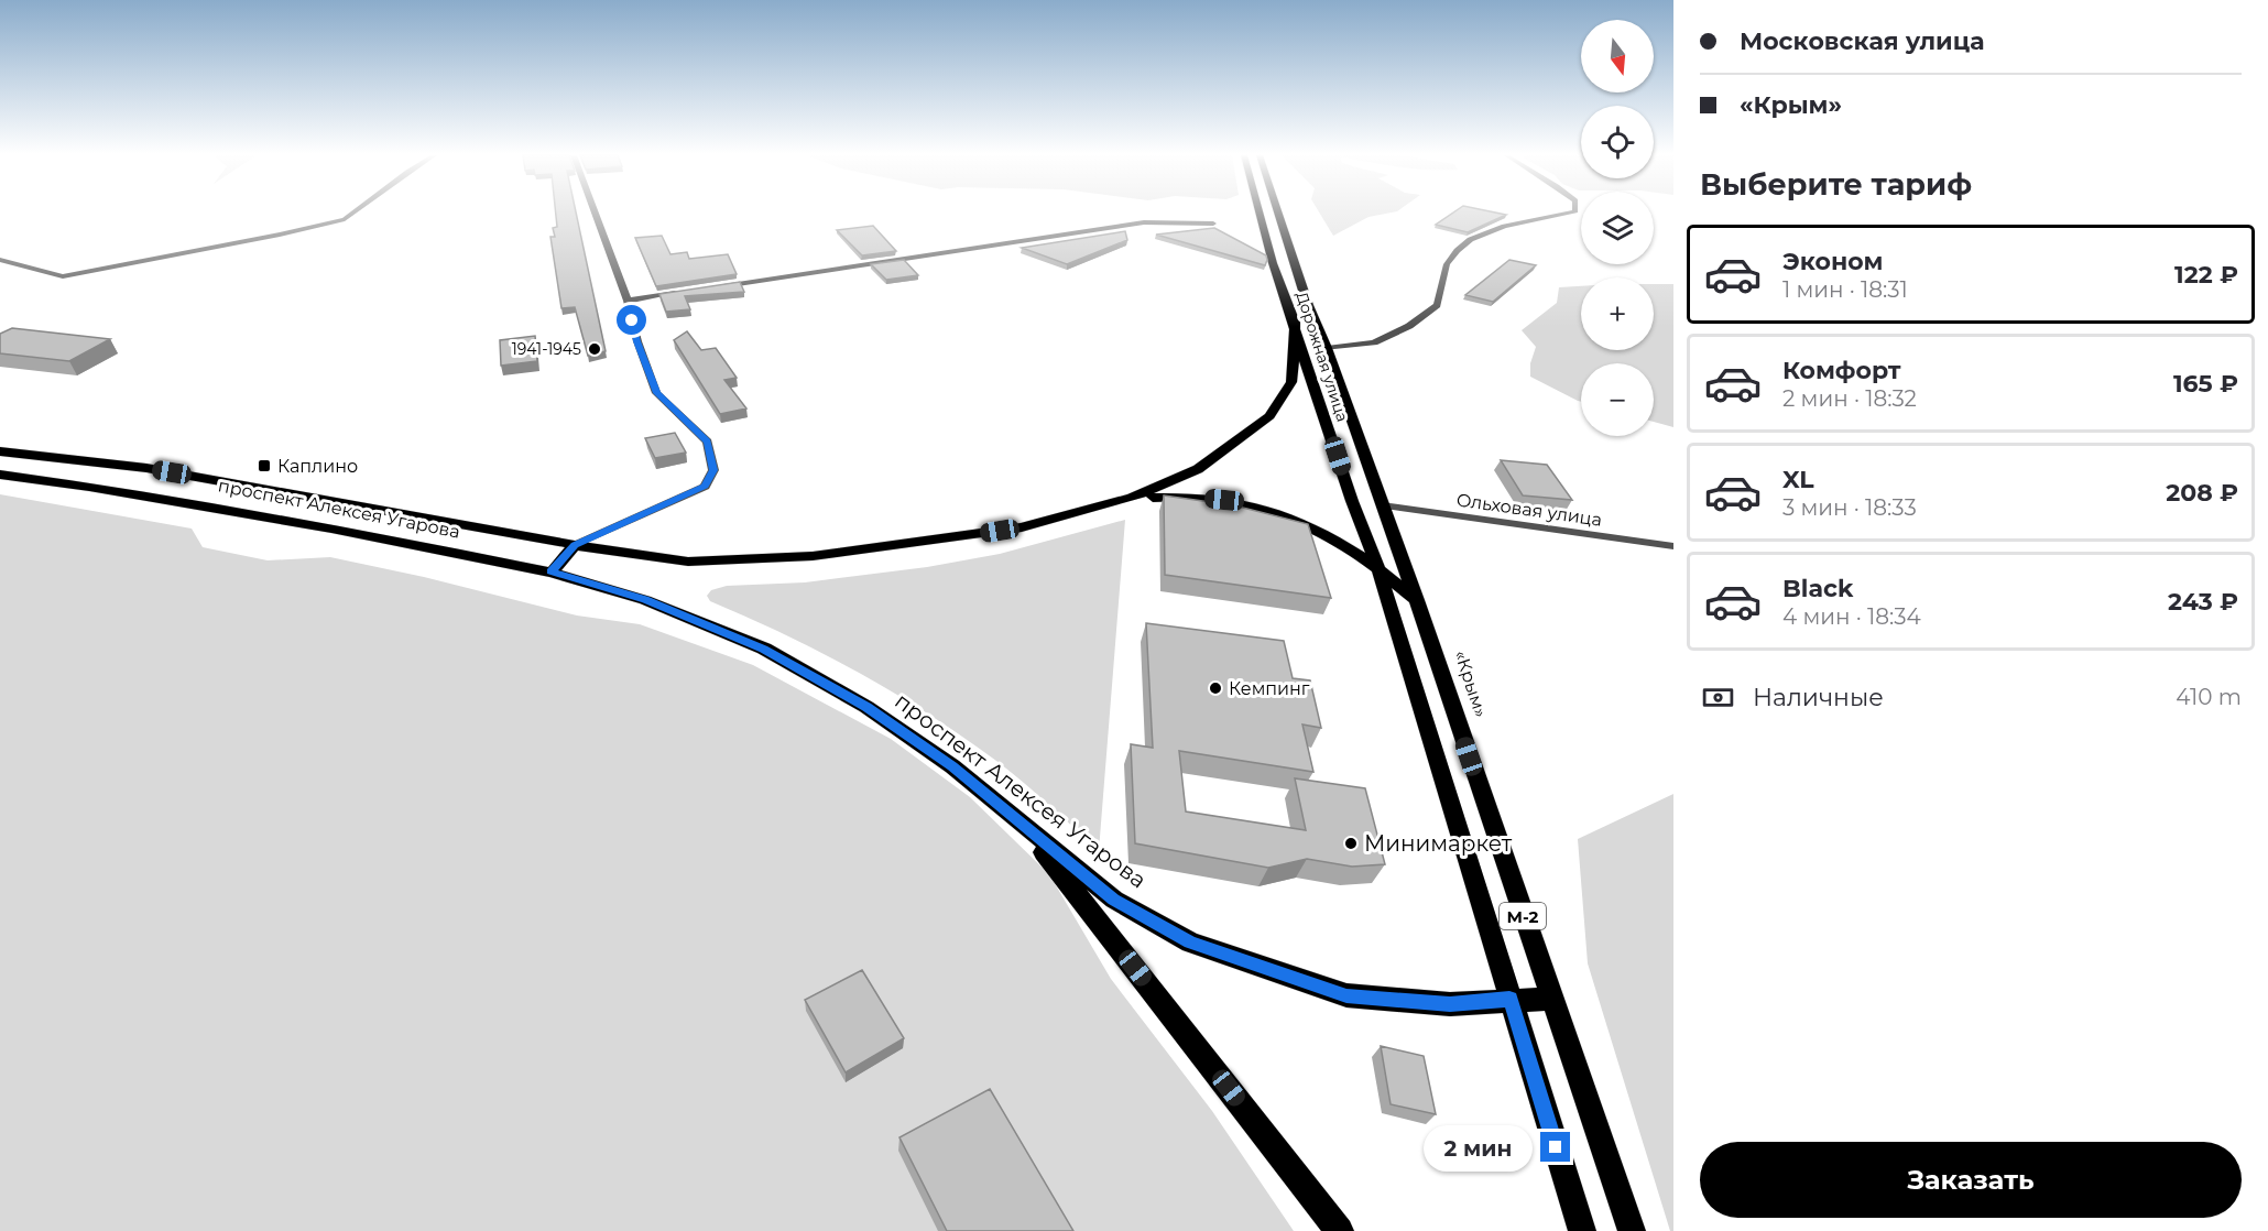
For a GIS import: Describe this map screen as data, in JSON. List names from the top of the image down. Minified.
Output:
{"streets":{"main road":["Дорожная улица","проспект Алексея Угарова","«Крым»","М-2"],"street":["Ольховая улица"]},"crossings":[["Дорожная улица","«Крым»"],["Дорожная улица","М-2"],["проспект Алексея Угарова","«Крым»"],["проспект Алексея Угарова","М-2"],["Ольховая улица","«Крым»"]],"places":{"other":["1941-1945","Кемпинг","Минимаркет"],"transit":["Каплино"]},"north":"bottom","page":{"banner":["Московская улица","«Крым»"],"map_buttons":["+","−"],"heading":"Выберите тариф","list":[{"name":"Эконом","note":"1 мин · 18:31","value":"122 ₽"},{"name":"Комфорт","note":"2 мин · 18:32","value":"165 ₽"},{"name":"XL","note":"3 мин · 18:33","value":"208 ₽"},{"name":"Black","note":"4 мин · 18:34","value":"243 ₽"}],"pay":["Наличные","410 m"],"bubble":"2 мин","buttons":"Заказать"}}
